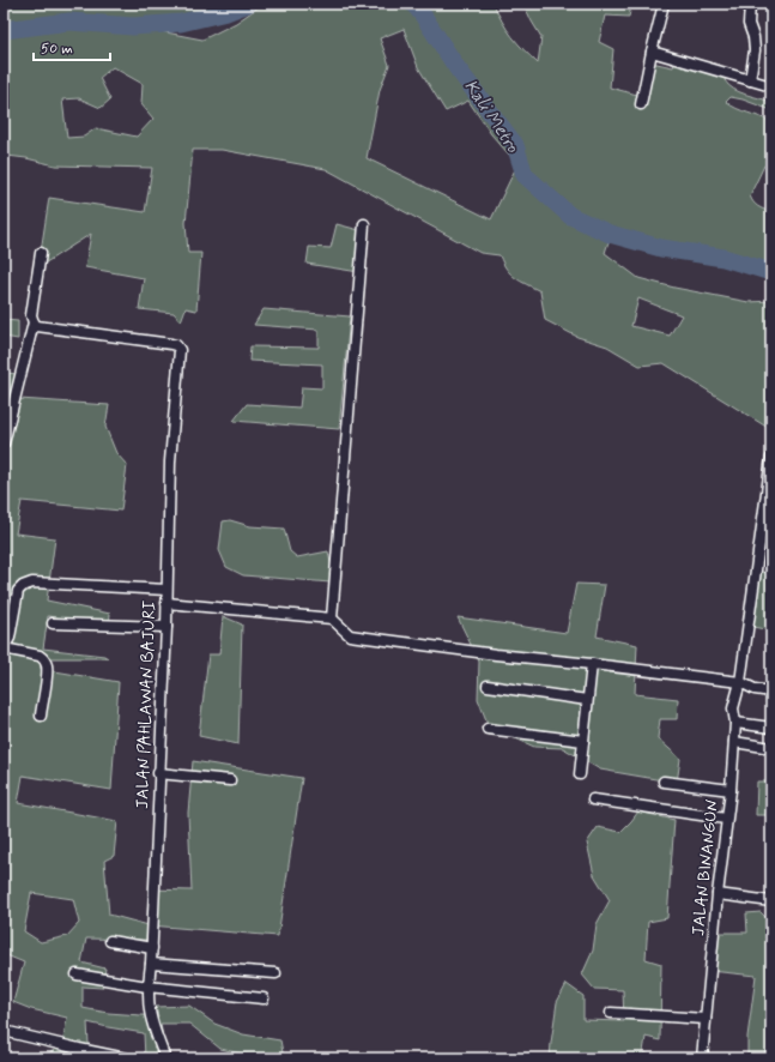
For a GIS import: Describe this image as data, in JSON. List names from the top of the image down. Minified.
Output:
{"streets":{"street":["JALAN PAHLAWAN BAJURI","JALAN BINANGUN"]},"water":["Kali Metro"],"scale_bar":"50 m"}
